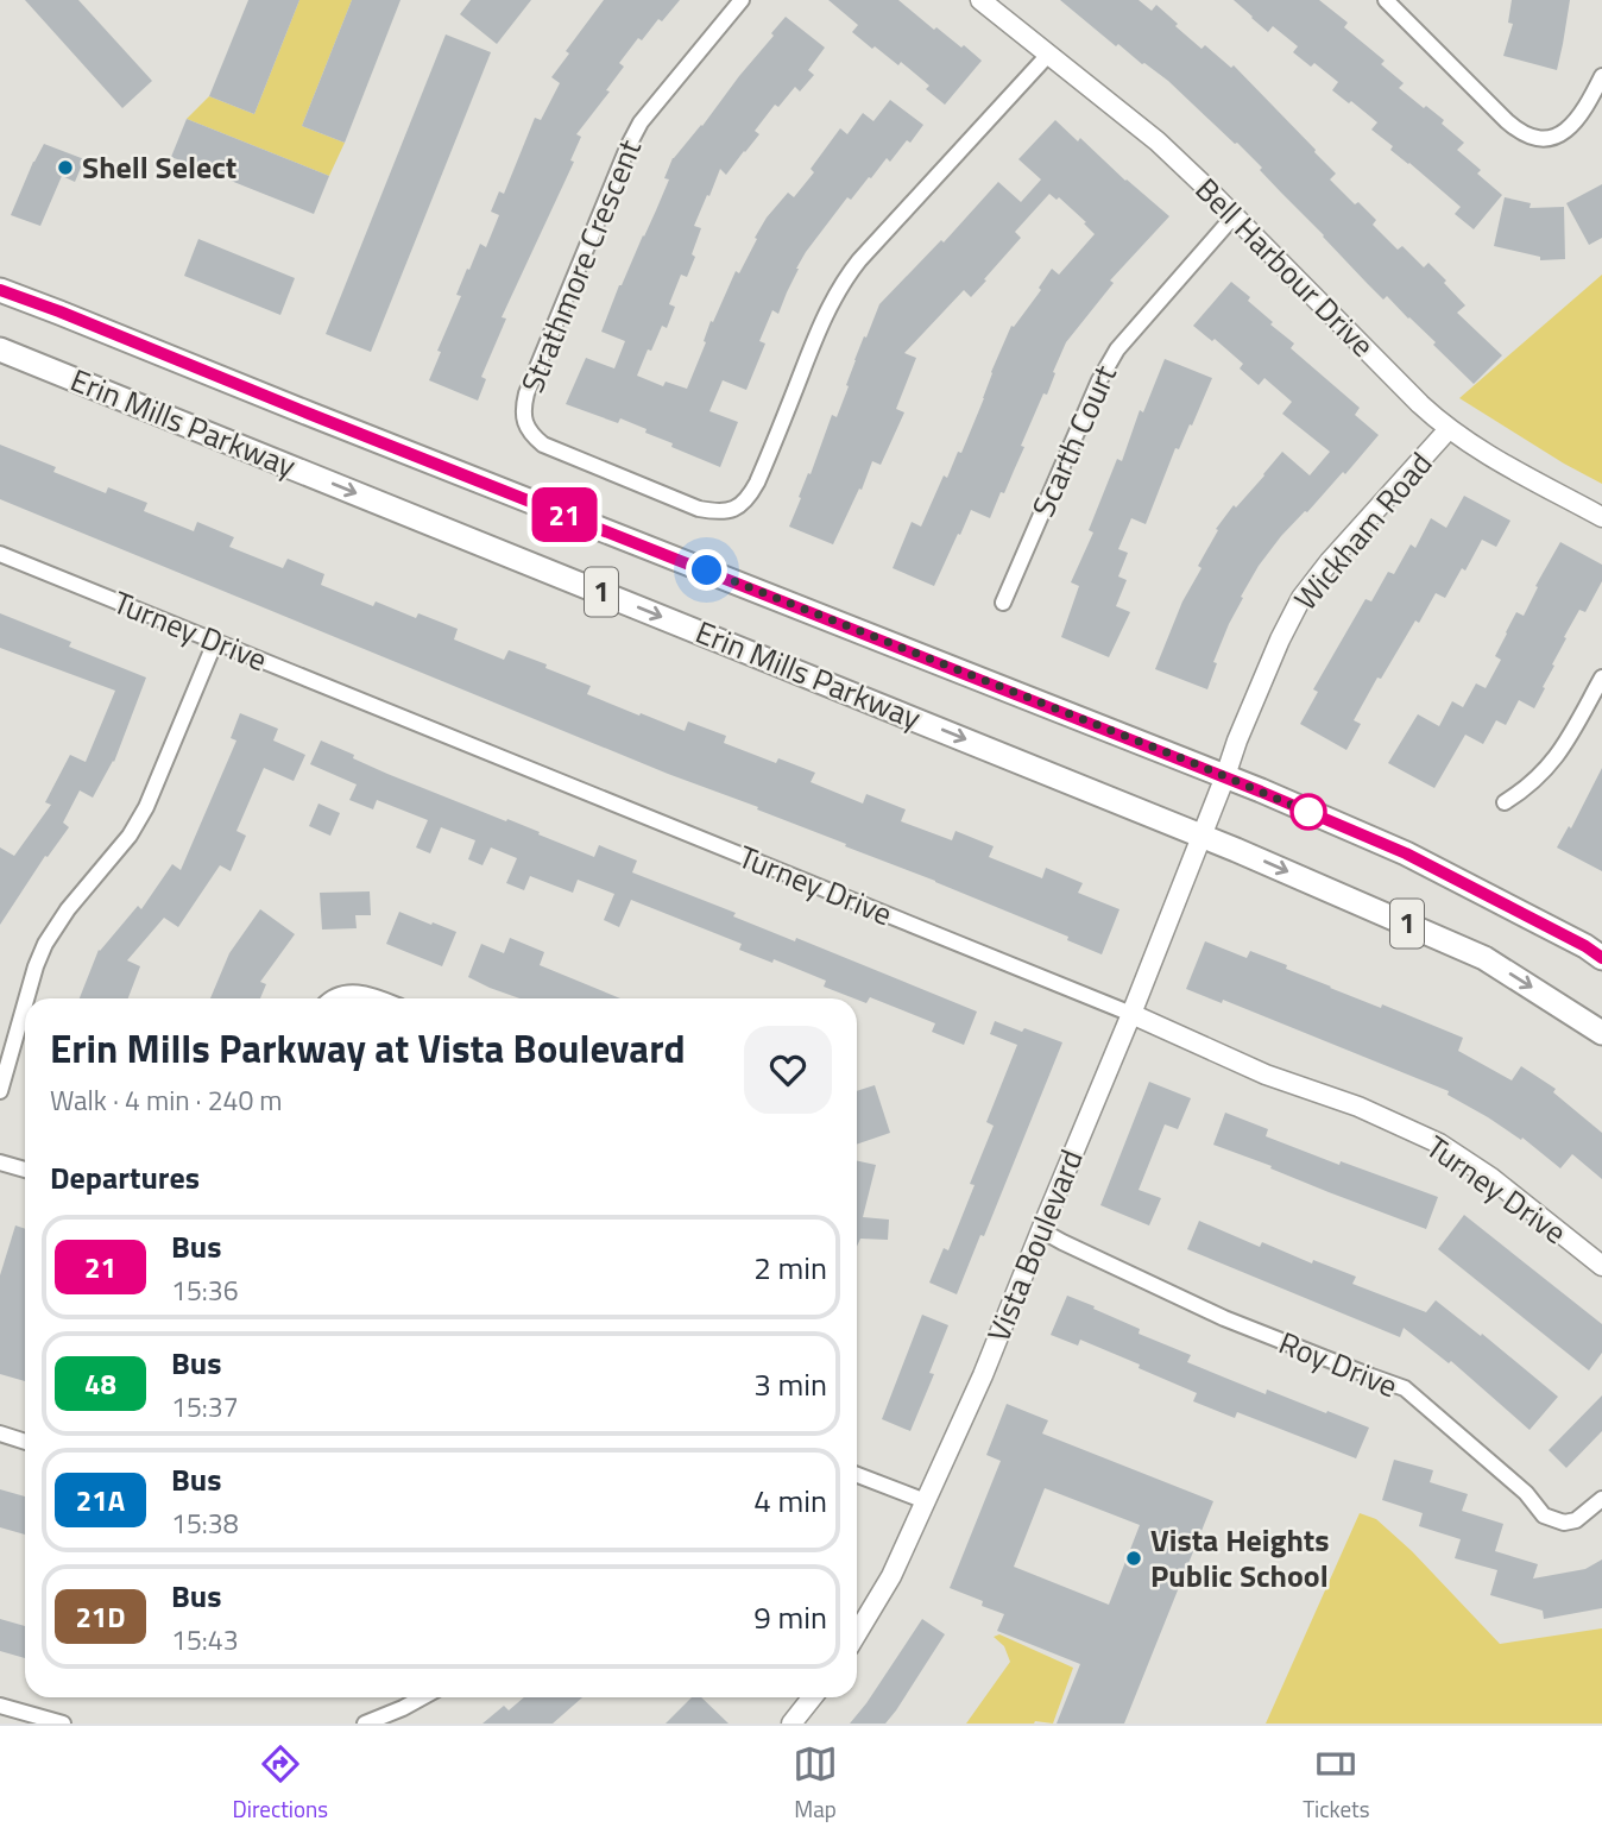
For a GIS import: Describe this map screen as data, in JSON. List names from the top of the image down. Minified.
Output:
{"streets":{"main road":["Erin Mills Parkway","1"],"street":["Strathmore Crescent","Bell Harbour Drive","Scarth Court","Wickham Road","Turney Drive","Vista Boulevard","Roy Drive"]},"crossings":[["Strathmore Crescent","Bell Harbour Drive"],["Bell Harbour Drive","Scarth Court"],["Bell Harbour Drive","Wickham Road"],["Erin Mills Parkway","Wickham Road"],["Erin Mills Parkway","Vista Boulevard"],["Wickham Road","Vista Boulevard"],["Turney Drive","Vista Boulevard"],["Vista Boulevard","Roy Drive"]],"places":["Shell Select","Vista Heights Public School"],"lines":["bus line 21"],"page":{"on_map":"21","heading":[["Erin Mills Parkway at Vista Boulevard","Walk · 4 min · 240 m"],"Departures"],"list":[{"mark":"21","name":"Bus","note":"15:36","value":"2 min"},{"mark":"48","name":"Bus","note":"15:37","value":"3 min"},{"mark":"21A","name":"Bus","note":"15:38","value":"4 min"},{"mark":"21D","name":"Bus","note":"15:43","value":"9 min"}],"tabs":["Directions","Map","Tickets"]}}
